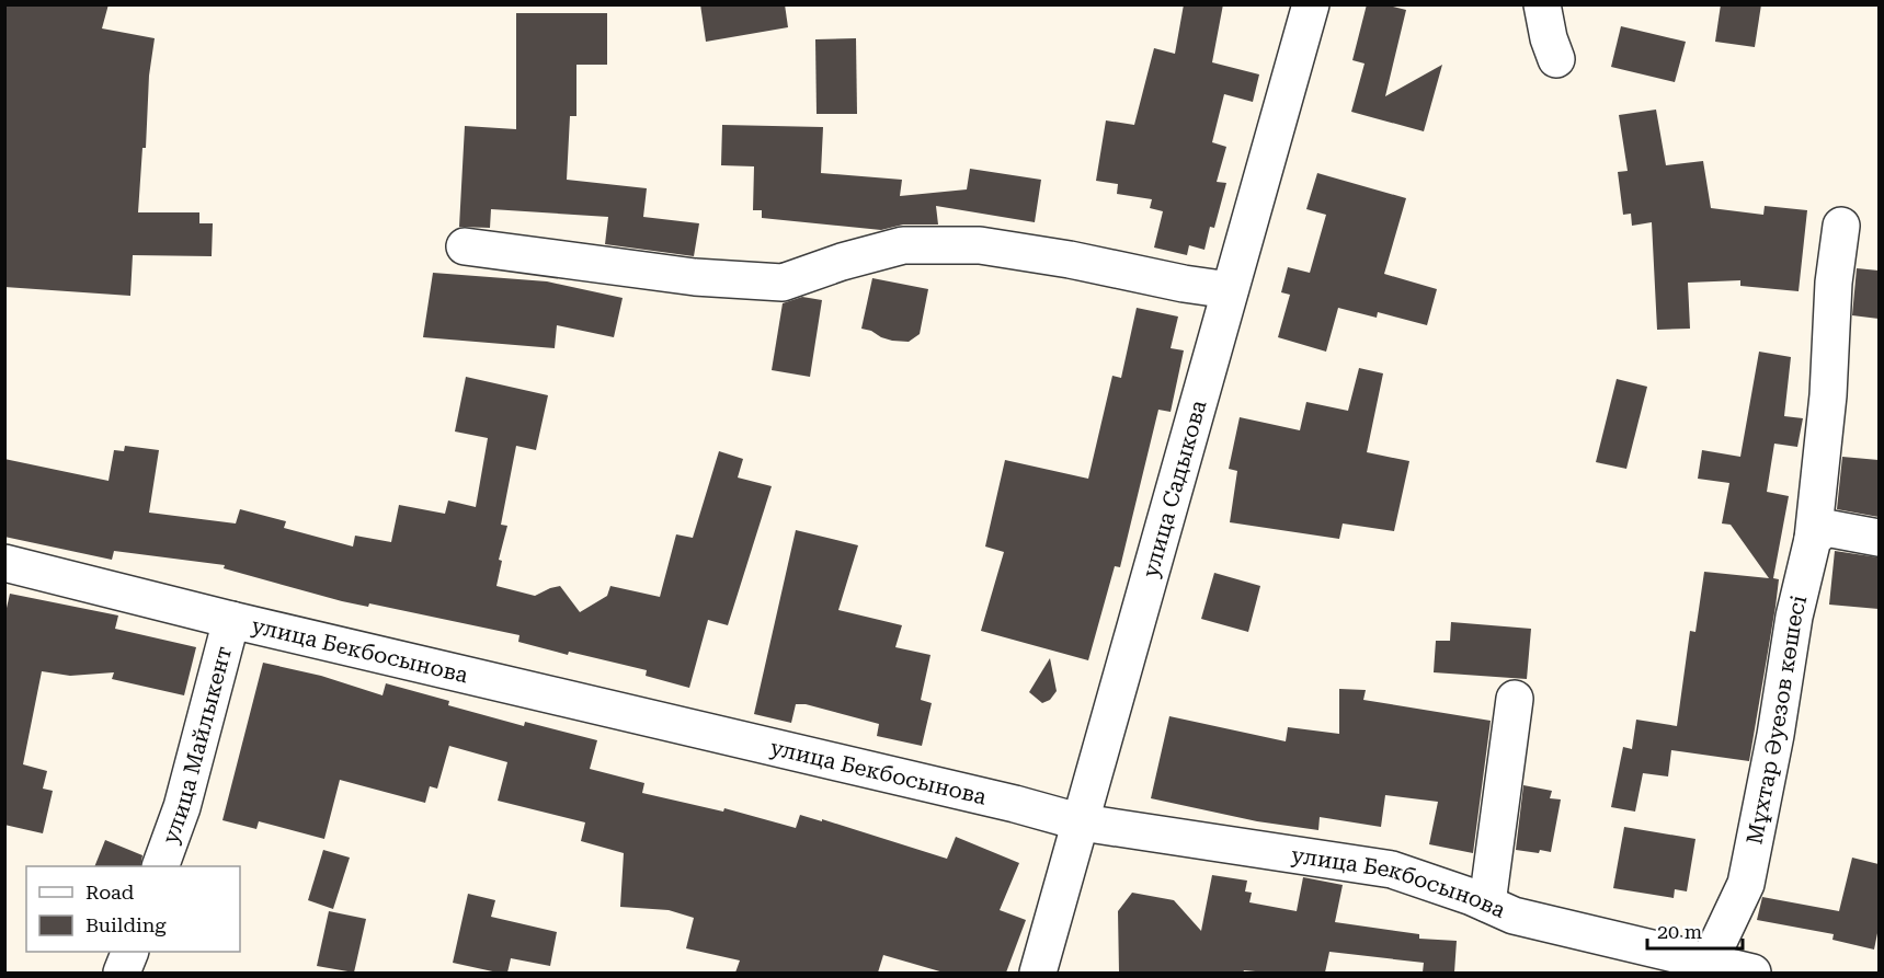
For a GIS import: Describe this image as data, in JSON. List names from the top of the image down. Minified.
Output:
{"streets":{"street":["улица Садыкова","улица Бекбосынова","Мұхтар Әуезов көшесі","улица Майлыкент"]},"crossings":[["улица Садыкова","улица Бекбосынова"],["улица Бекбосынова","Мұхтар Әуезов көшесі"],["улица Бекбосынова","улица Майлыкент"]],"legend":["Road","Building"],"scale_bar":"20 m"}
